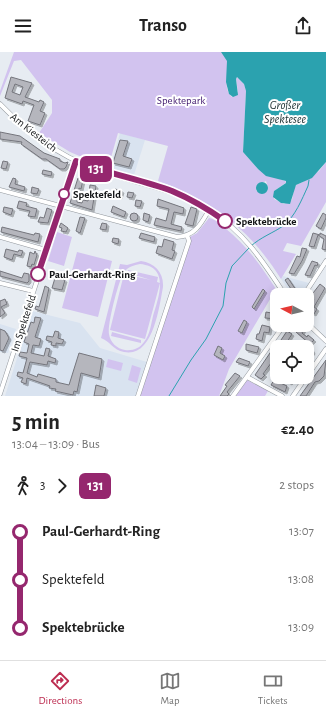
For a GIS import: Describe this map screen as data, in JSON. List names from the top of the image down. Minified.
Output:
{"streets":{"street":["Am Kiesteich","Im Spektefeld"]},"crossings":[["Am Kiesteich","Im Spektefeld"]],"water":["Großer Spektesee"],"parks":["Spektepark"],"places":["Spektefeld","Spektebrücke","Paul-Gerhardt-Ring"],"lines":["bus line 131"],"north":"left","page":{"header":"Transo","on_map":"131","heading":["5 min","13:04 – 13:09 · Bus","€2.40"],"legs":["3","131","2 stops"],"list":[{"name":"Paul-Gerhardt-Ring","value":"13:07"},{"name":"Spektefeld","value":"13:08"},{"name":"Spektebrücke","value":"13:09"}],"tabs":["Directions","Map","Tickets"]}}
